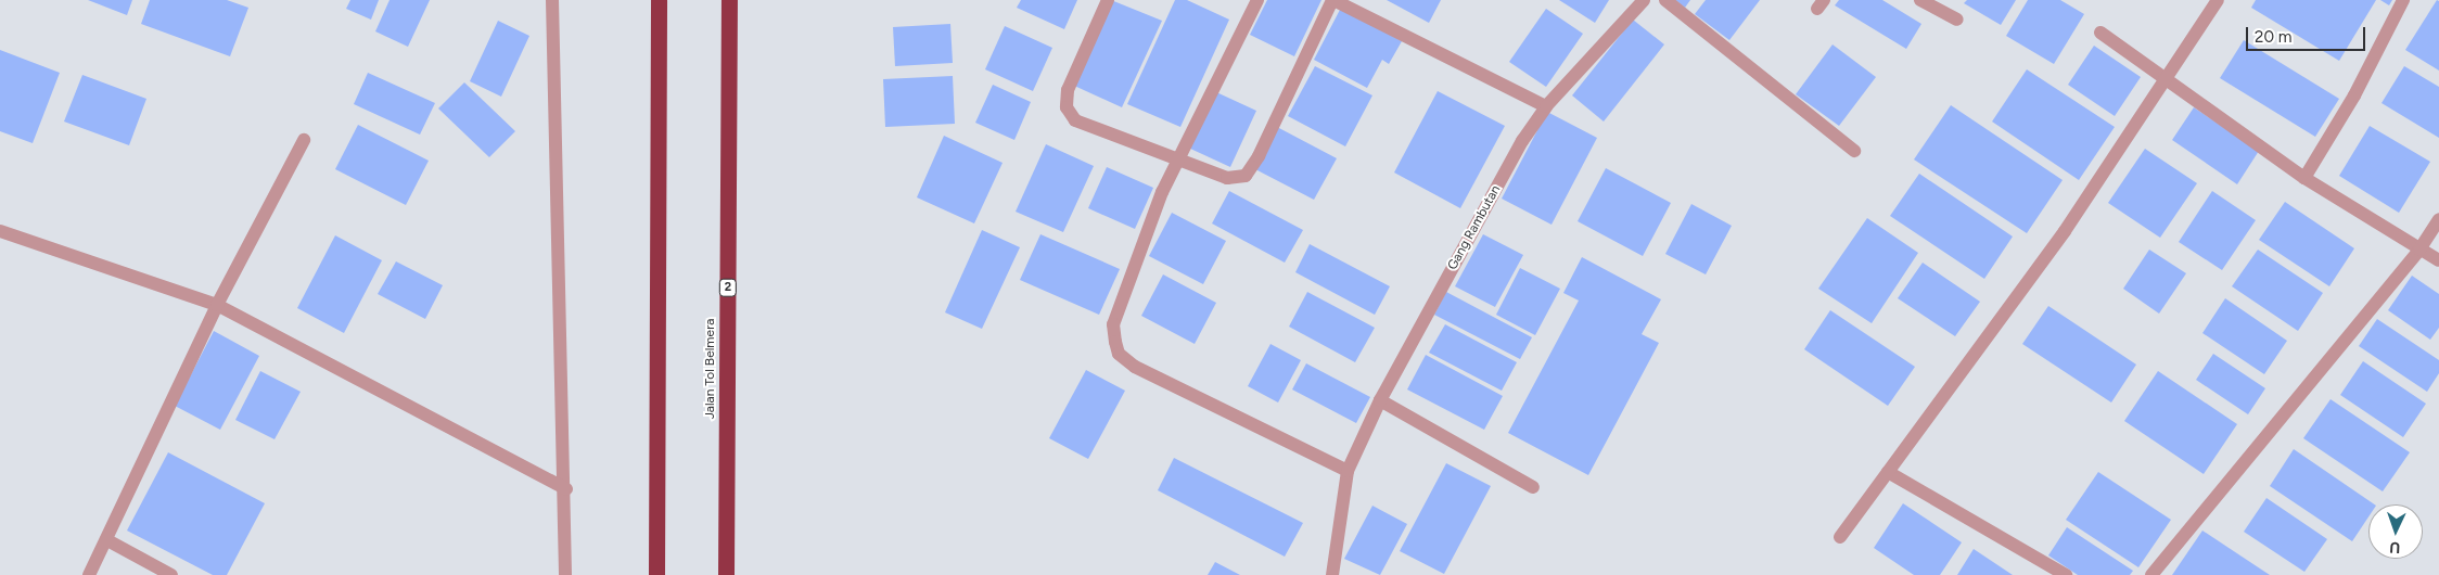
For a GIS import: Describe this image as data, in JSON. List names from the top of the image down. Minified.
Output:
{"streets":{"highway":["2","Jalan Tol Belmera"],"street":["Gang Rambutan"]},"scale_bar":"20 m","north":"bottom"}
